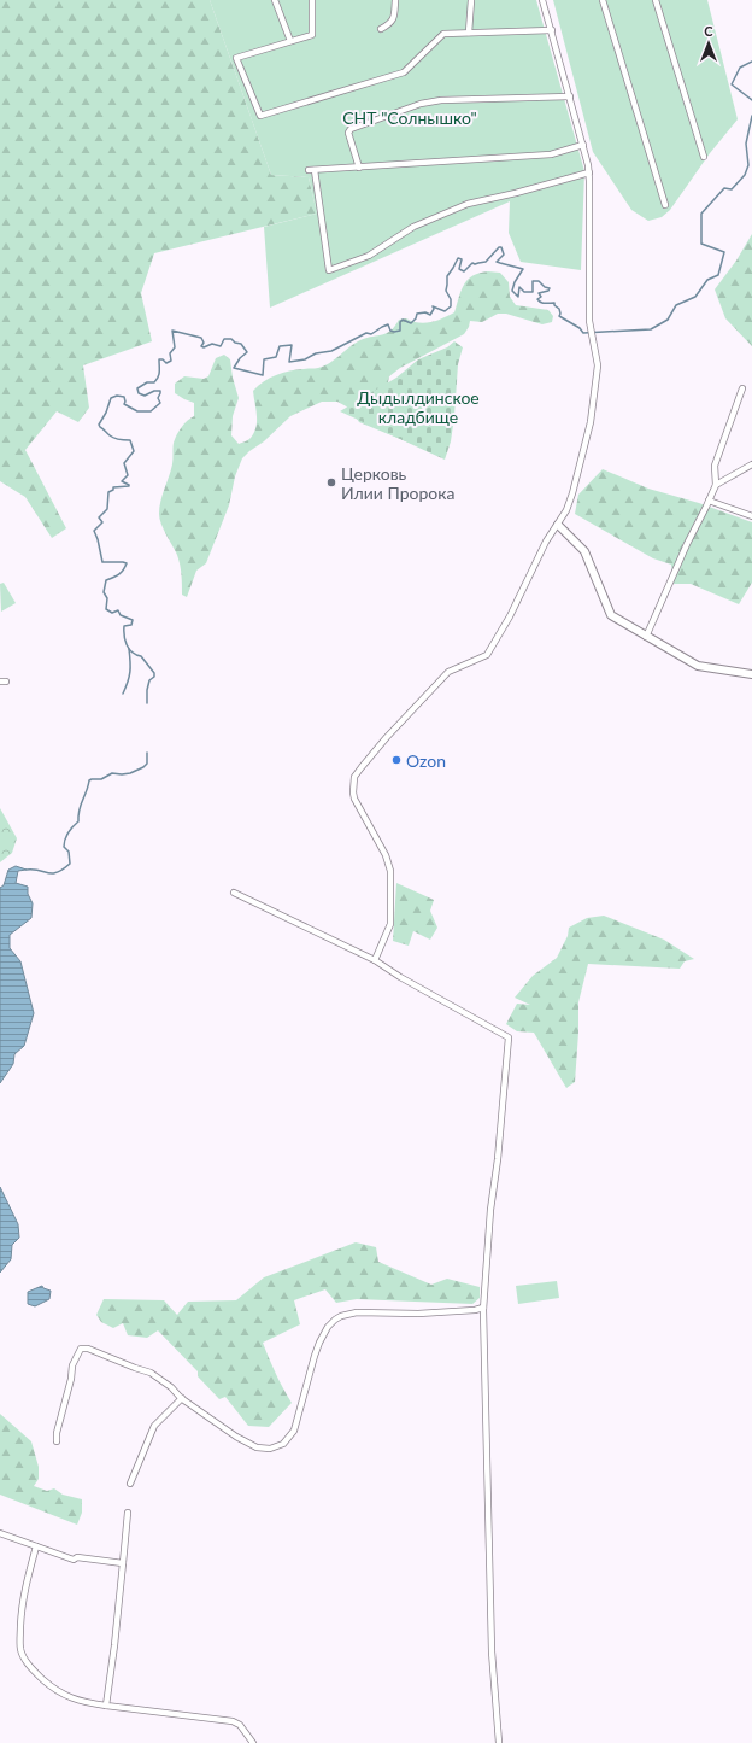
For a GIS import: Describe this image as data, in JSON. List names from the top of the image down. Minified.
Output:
{"parks":["СНТ \"Солнышко\"","Дыдылдинское кладбище"],"places":["Церковь Илии Пророка","Ozon"],"north":"top"}
